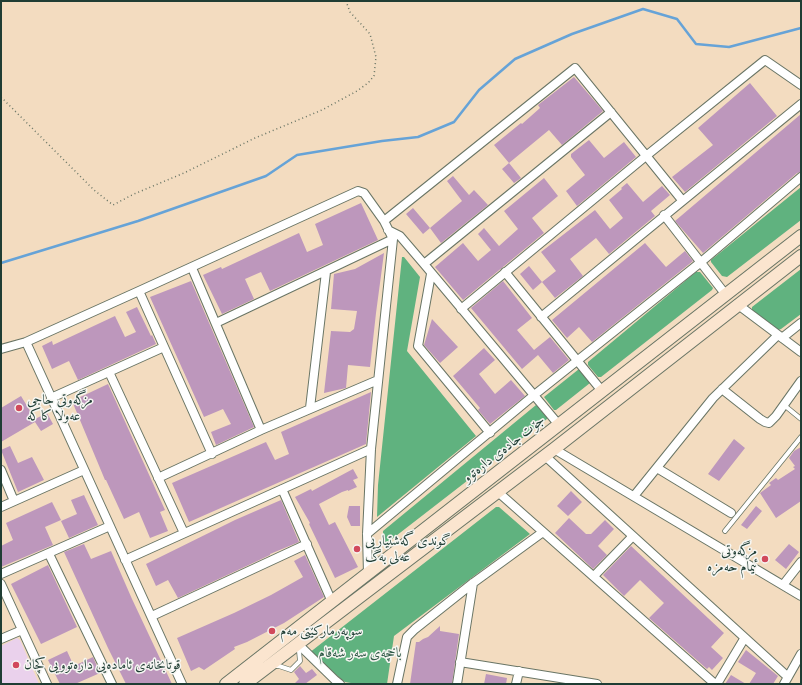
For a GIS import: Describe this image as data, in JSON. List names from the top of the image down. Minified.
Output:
{"streets":{"main road":["جۆت جادەی دارەتوو"]},"parks":["باخچەی سەر شەقام"],"places":["مزگەوتی حاجی عەولا کاکە","گوندی گەشتیاریی عەلی بەگ","مزگەوتی ئیمام حەمزە","سوپەرمارکێتی مەم","قوتابخانەی ئامادەیی دارەتوویی کچان"]}
